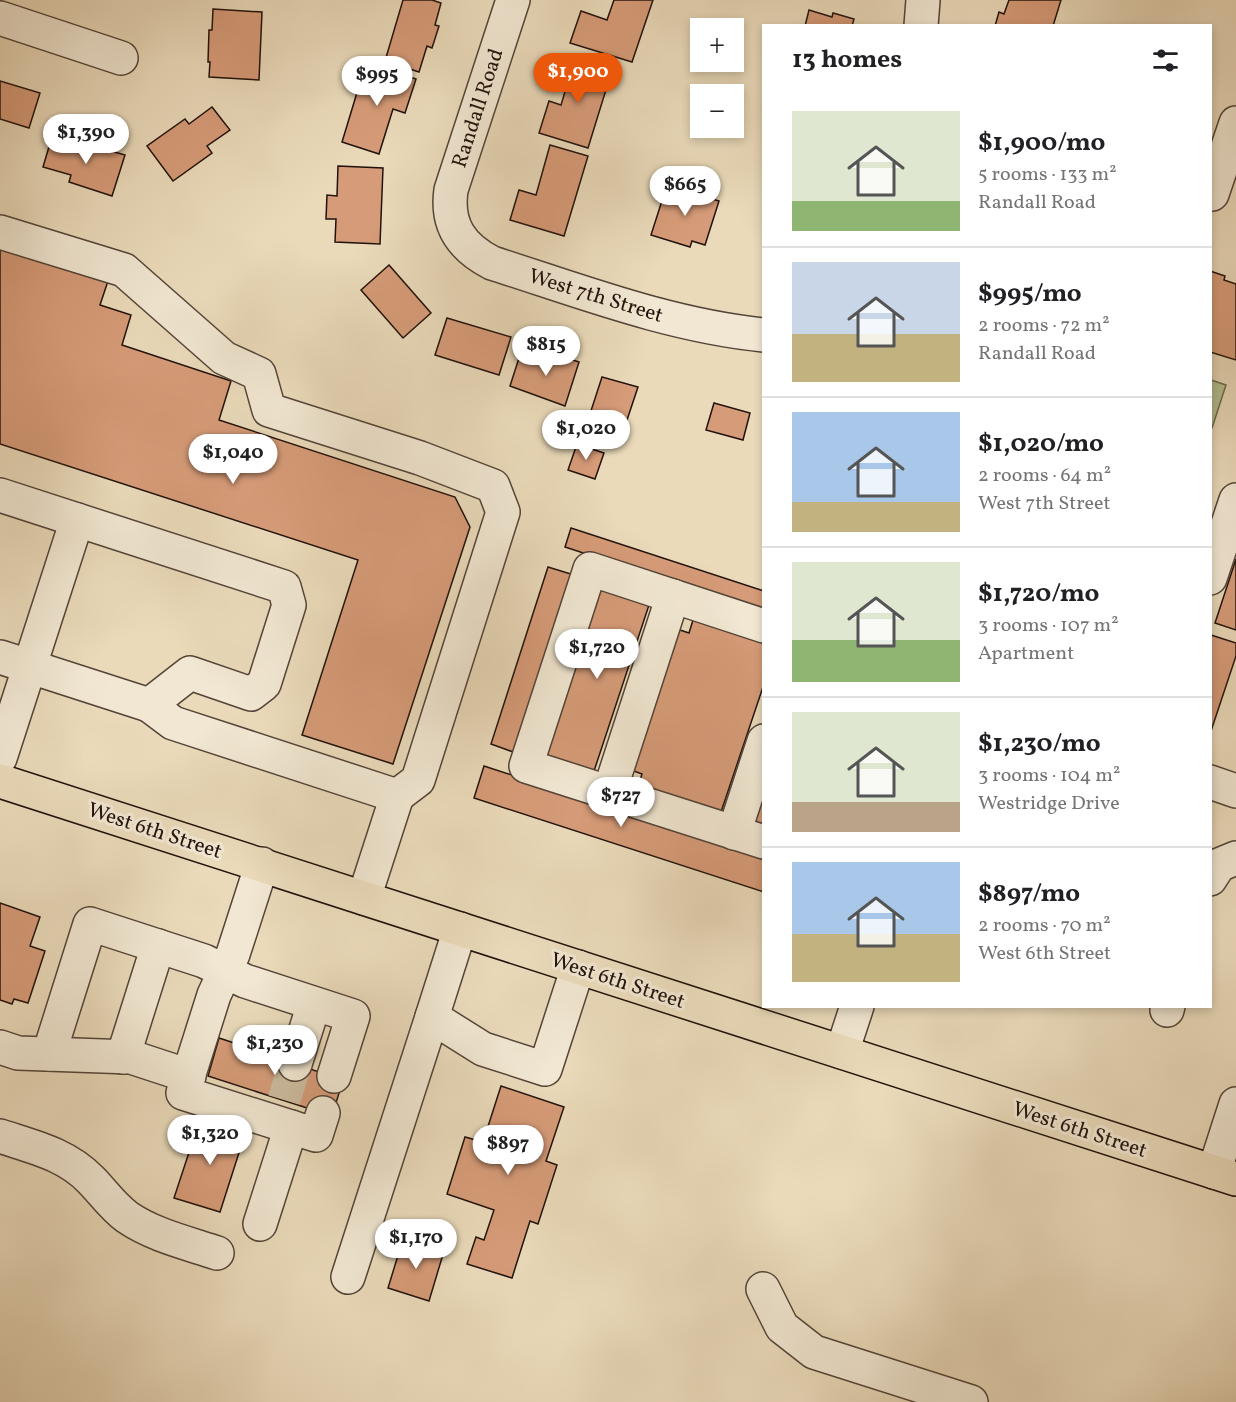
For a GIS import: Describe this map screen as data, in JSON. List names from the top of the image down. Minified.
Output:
{"streets":{"main road":["West 6th Street"],"street":["Randall Road","West 7th Street"]},"crossings":[["Randall Road","West 7th Street"]],"page":{"map_buttons":["+","−"],"heading":"13 homes","price":["$1,900","$995","$1,390","$665","$815","$1,020","$1,040","$1,720","$727","$1,230","$1,320","$897","$1,170"],"list":[{"name":"$1,900/mo","note":"5 rooms · 133 m² · Randall Road"},{"name":"$995/mo","note":"2 rooms · 72 m² · Randall Road"},{"name":"$1,020/mo","note":"2 rooms · 64 m² · West 7th Street"},{"name":"$1,720/mo","note":"3 rooms · 107 m² · Apartment"},{"name":"$1,230/mo","note":"3 rooms · 104 m² · Westridge Drive"},{"name":"$897/mo","note":"2 rooms · 70 m² · West 6th Street"}]}}
